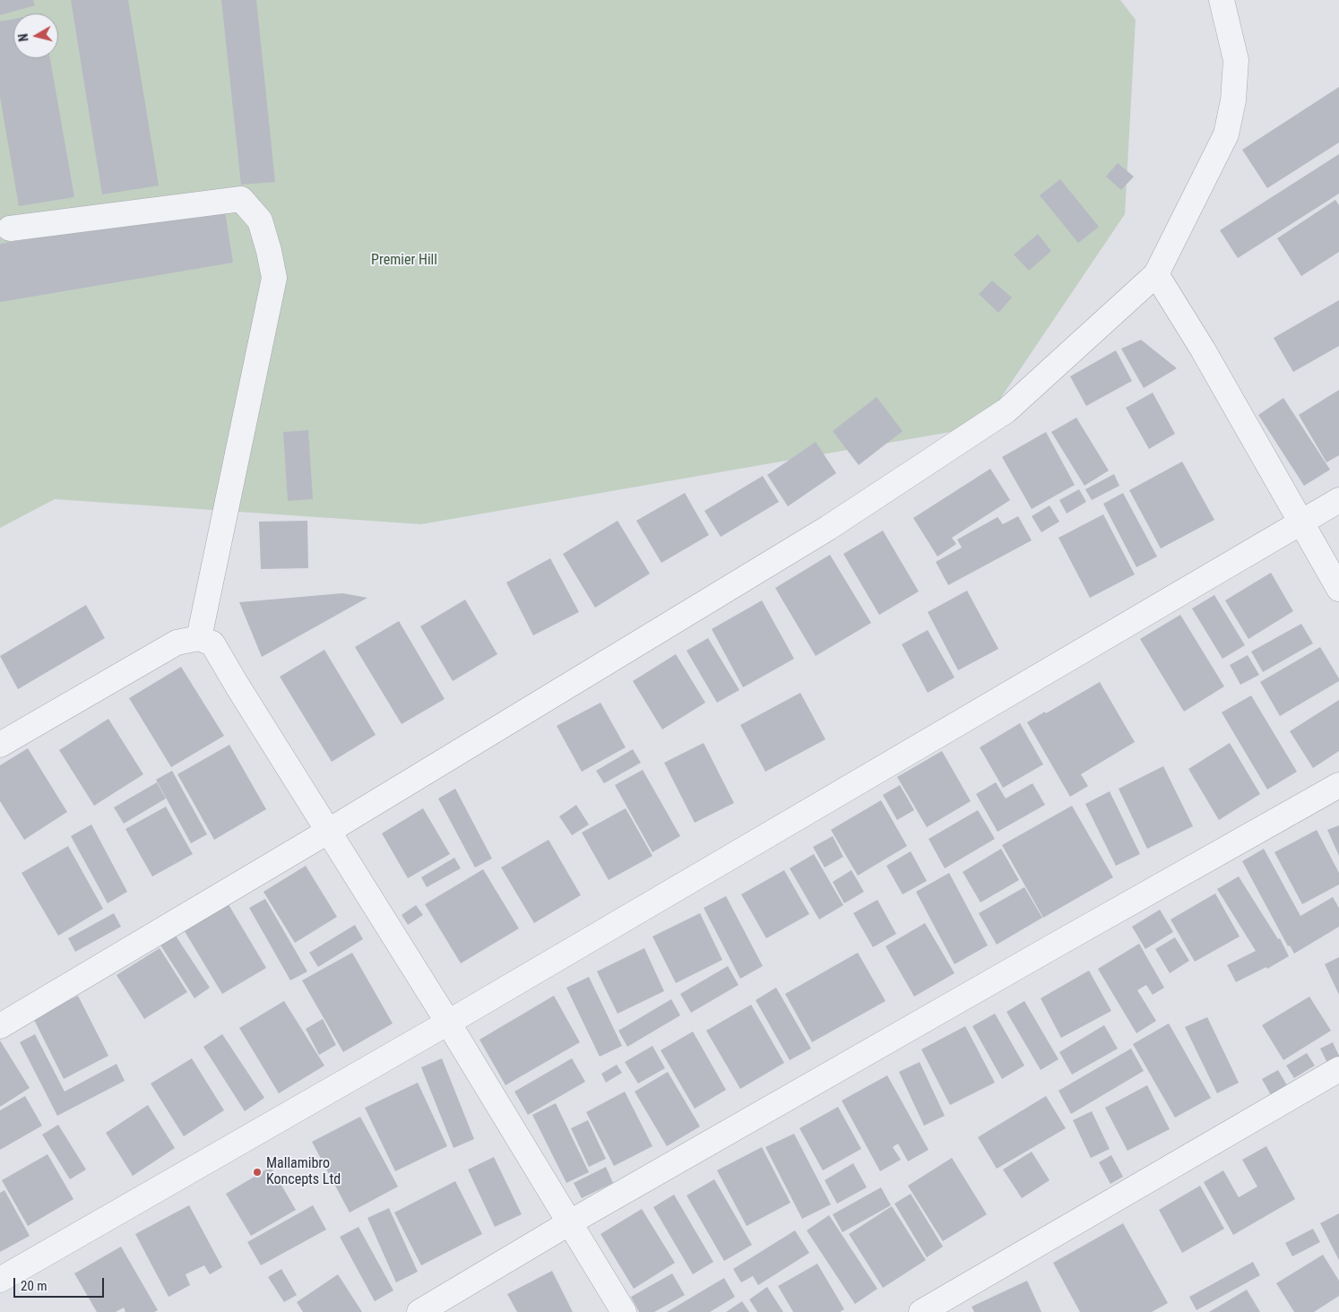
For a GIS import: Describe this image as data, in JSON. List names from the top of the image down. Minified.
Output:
{"parks":["Premier Hill"],"places":["Mallamibro Koncepts Ltd"],"scale_bar":"20 m","north":"left"}
